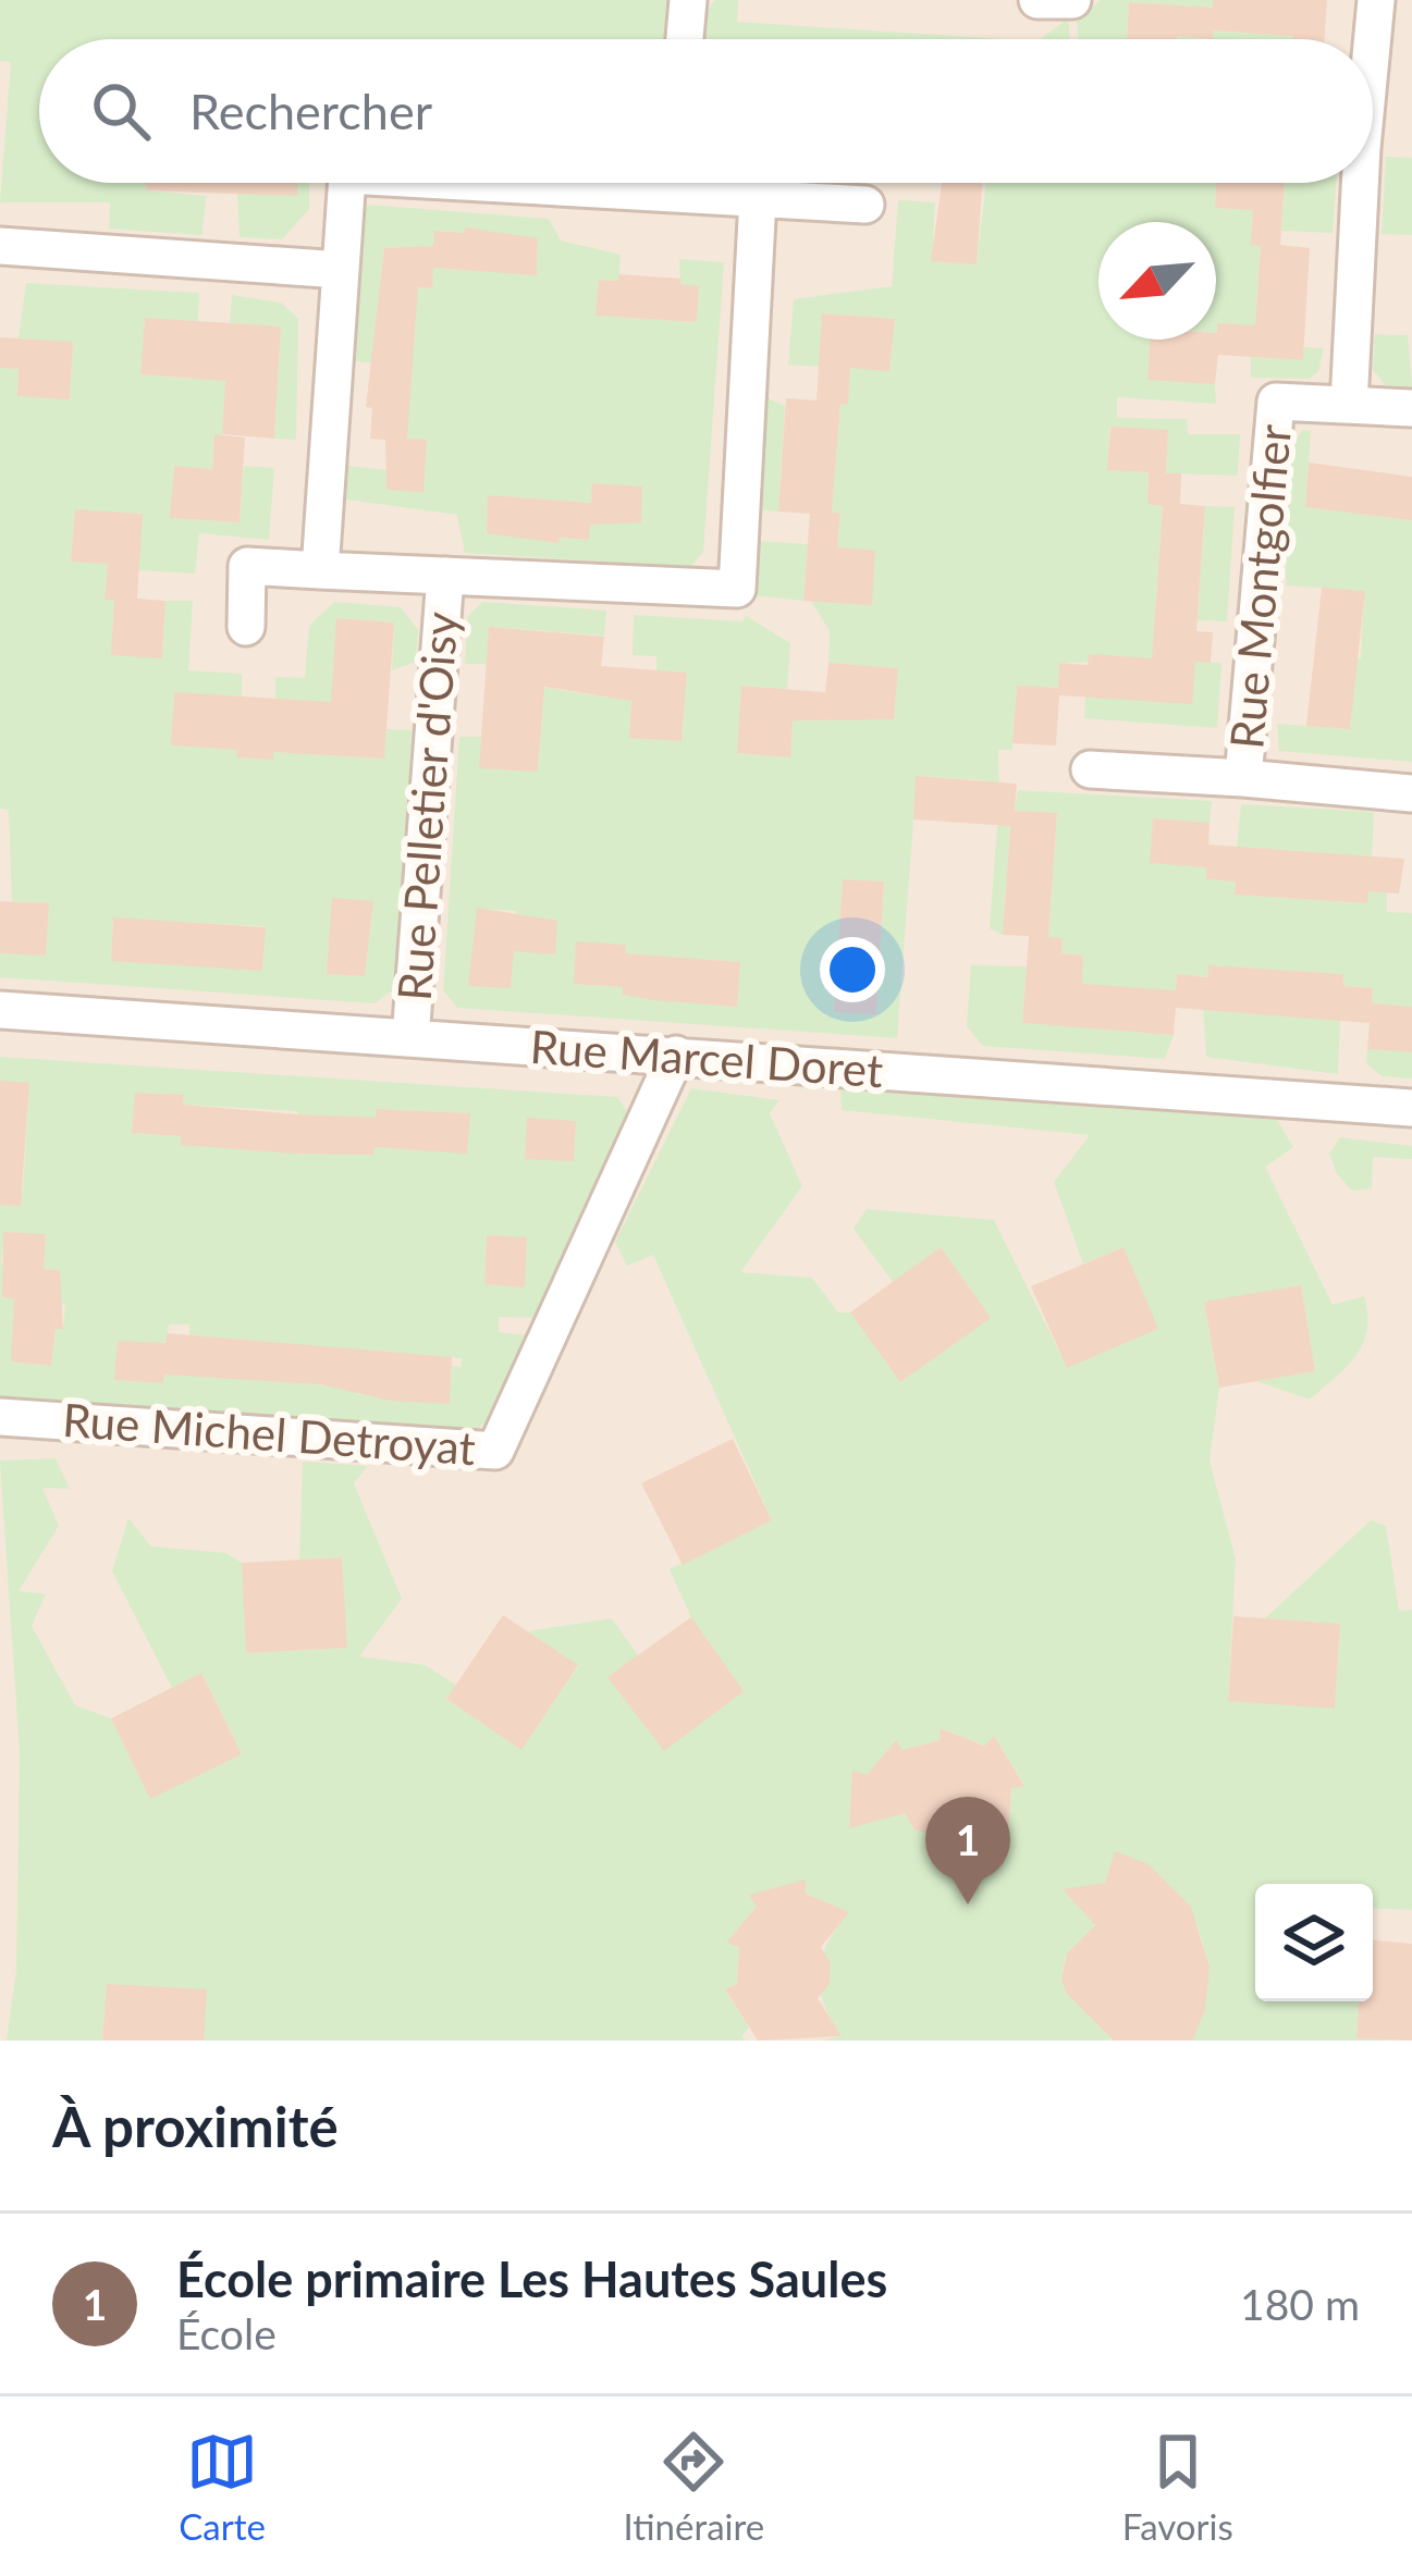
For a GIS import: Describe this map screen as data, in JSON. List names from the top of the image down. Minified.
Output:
{"streets":{"street":["Rue Montgolfier","Rue Pelletier d'Oisy","Rue Marcel Doret","Rue Michel Detroyat"]},"crossings":[["Rue Pelletier d'Oisy","Rue Marcel Doret"],["Rue Marcel Doret","Rue Michel Detroyat"]],"north":"bottom left","page":{"search":"Rechercher","pins":"1","heading":"À proximité","list":[{"mark":"1","name":"École primaire Les Hautes Saules","note":"École","value":"180 m"}],"nav":["Carte","Itinéraire","Favoris"]}}
